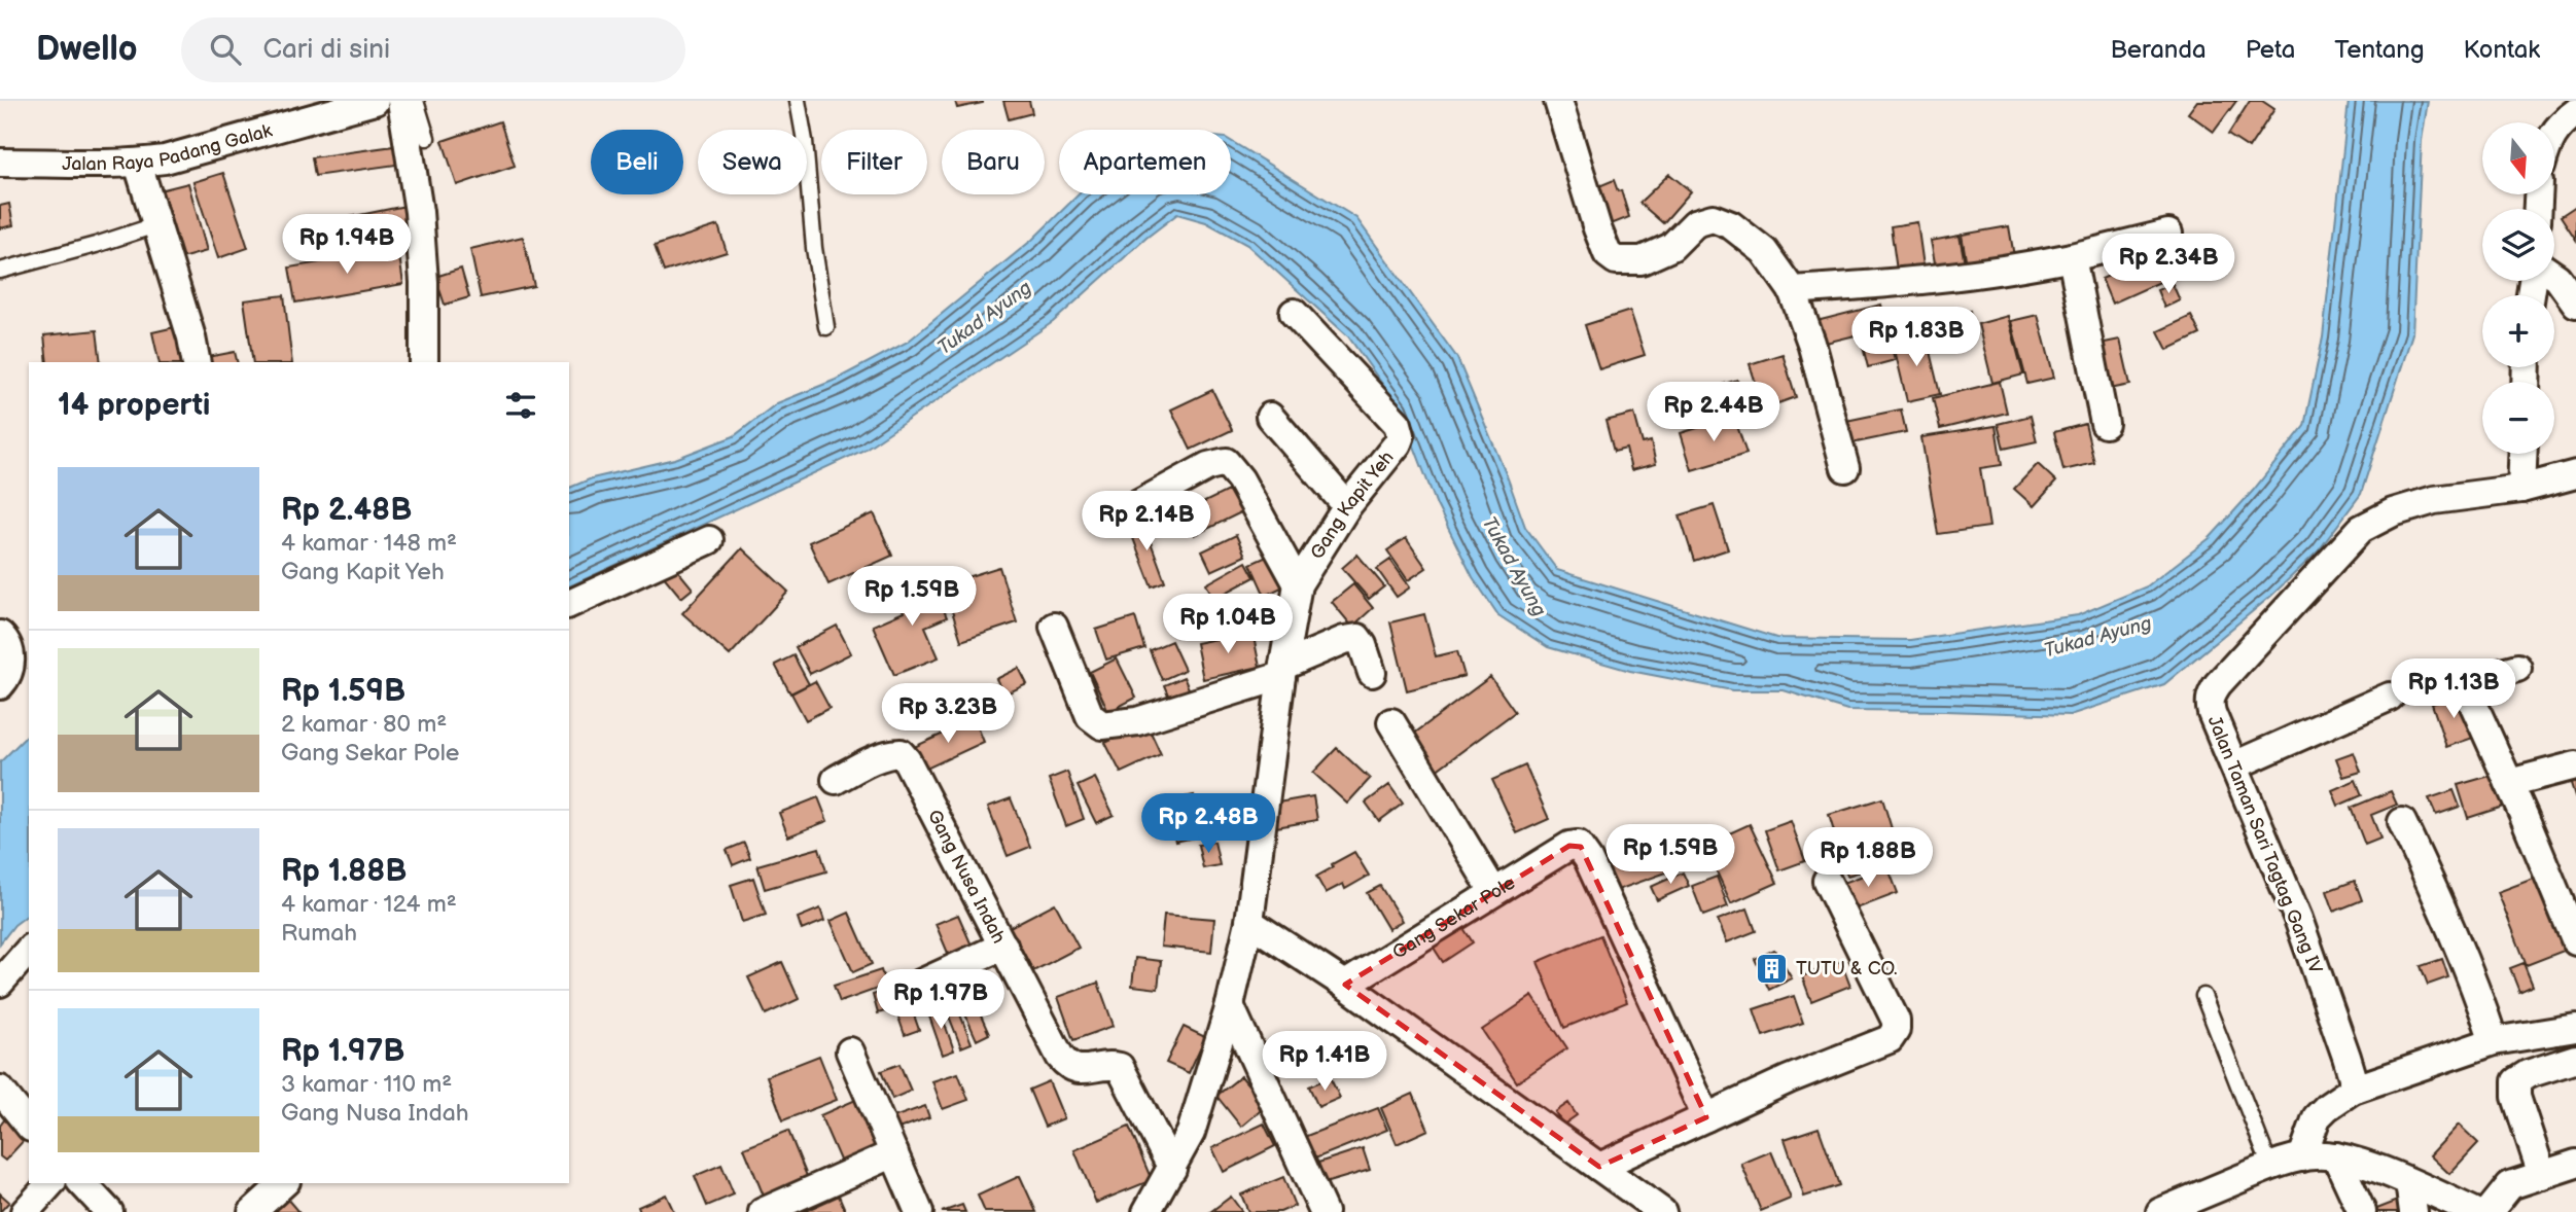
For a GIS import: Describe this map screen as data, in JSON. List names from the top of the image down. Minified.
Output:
{"streets":{"street":["Jalan Raya Padang Galak","Gang Kapit Yeh","Jalan Taman Sari Tagtag Gang IV","Gang Nusa Indah","Gang Sekar Pole"]},"crossings":[["Gang Kapit Yeh","Gang Nusa Indah"]],"water":["Tukad Ayung"],"places":{"building":["TUTU & CO."]},"north":"bottom","page":{"header":"Dwello","search":"Cari di sini","nav":["Beranda","Peta","Tentang","Kontak"],"map_buttons":["+","−"],"chip":["Beli","Sewa","Filter","Baru","Apartemen"],"price":["Rp 1.94B","Rp 2.34B","Rp 1.83B","Rp 2.44B","Rp 2.14B","Rp 1.59B","Rp 1.04B","Rp 1.13B","Rp 3.23B","Rp 2.48B","Rp 1.59B","Rp 1.88B","Rp 1.97B","Rp 1.41B"],"heading":"14 properti","list":[{"name":"Rp 2.48B","note":"4 kamar · 148 m² · Gang Kapit Yeh"},{"name":"Rp 1.59B","note":"2 kamar · 80 m² · Gang Sekar Pole"},{"name":"Rp 1.88B","note":"4 kamar · 124 m² · Rumah"},{"name":"Rp 1.97B","note":"3 kamar · 110 m² · Gang Nusa Indah"}]}}
